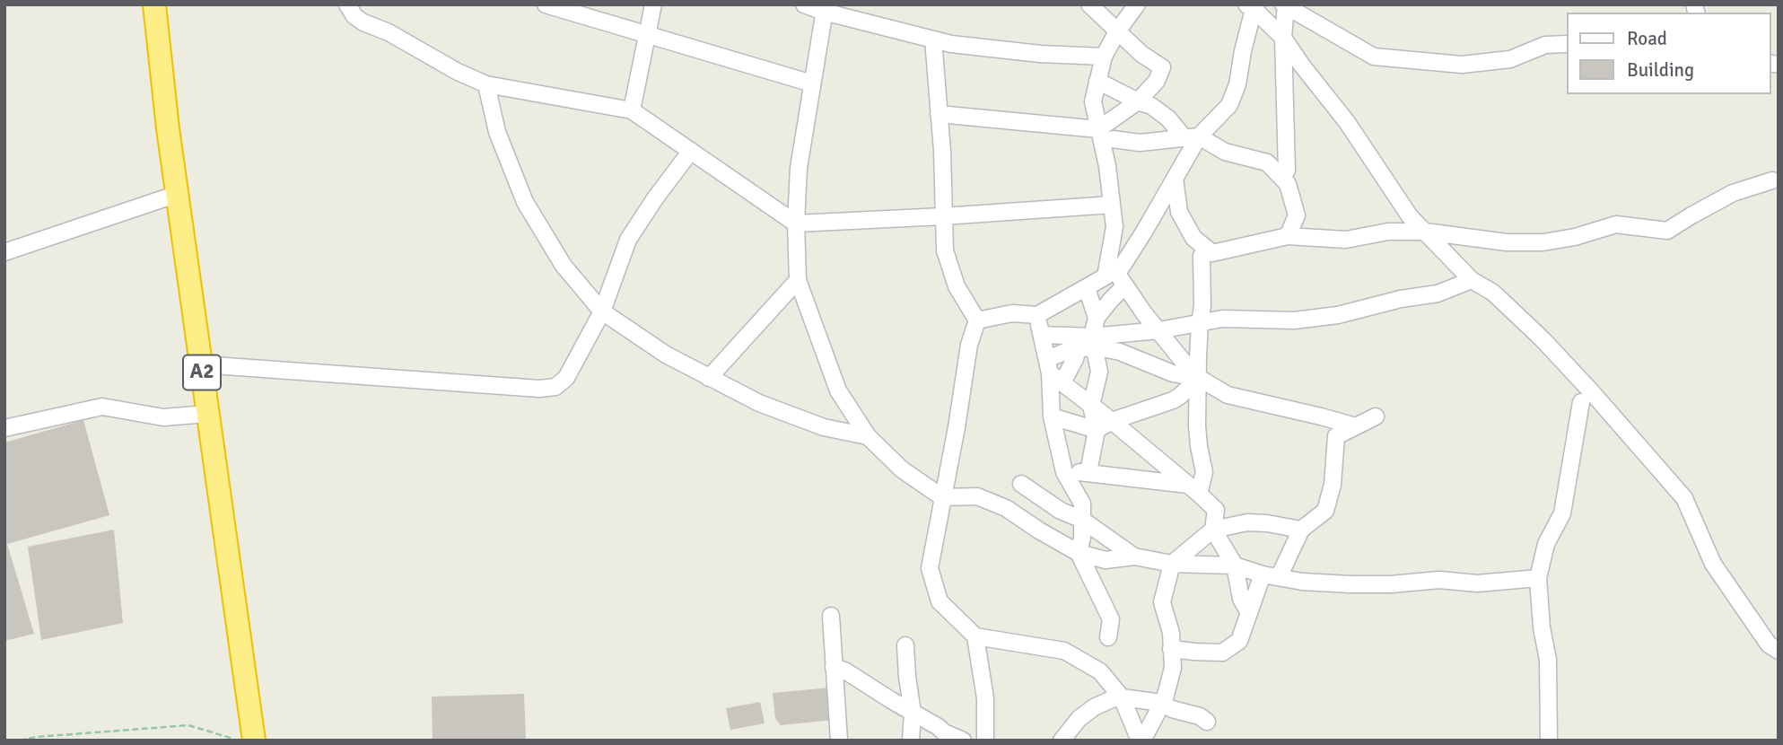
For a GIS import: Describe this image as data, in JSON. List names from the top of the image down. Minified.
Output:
{"streets":{"highway":["A2"]},"legend":["Road","Building"]}
